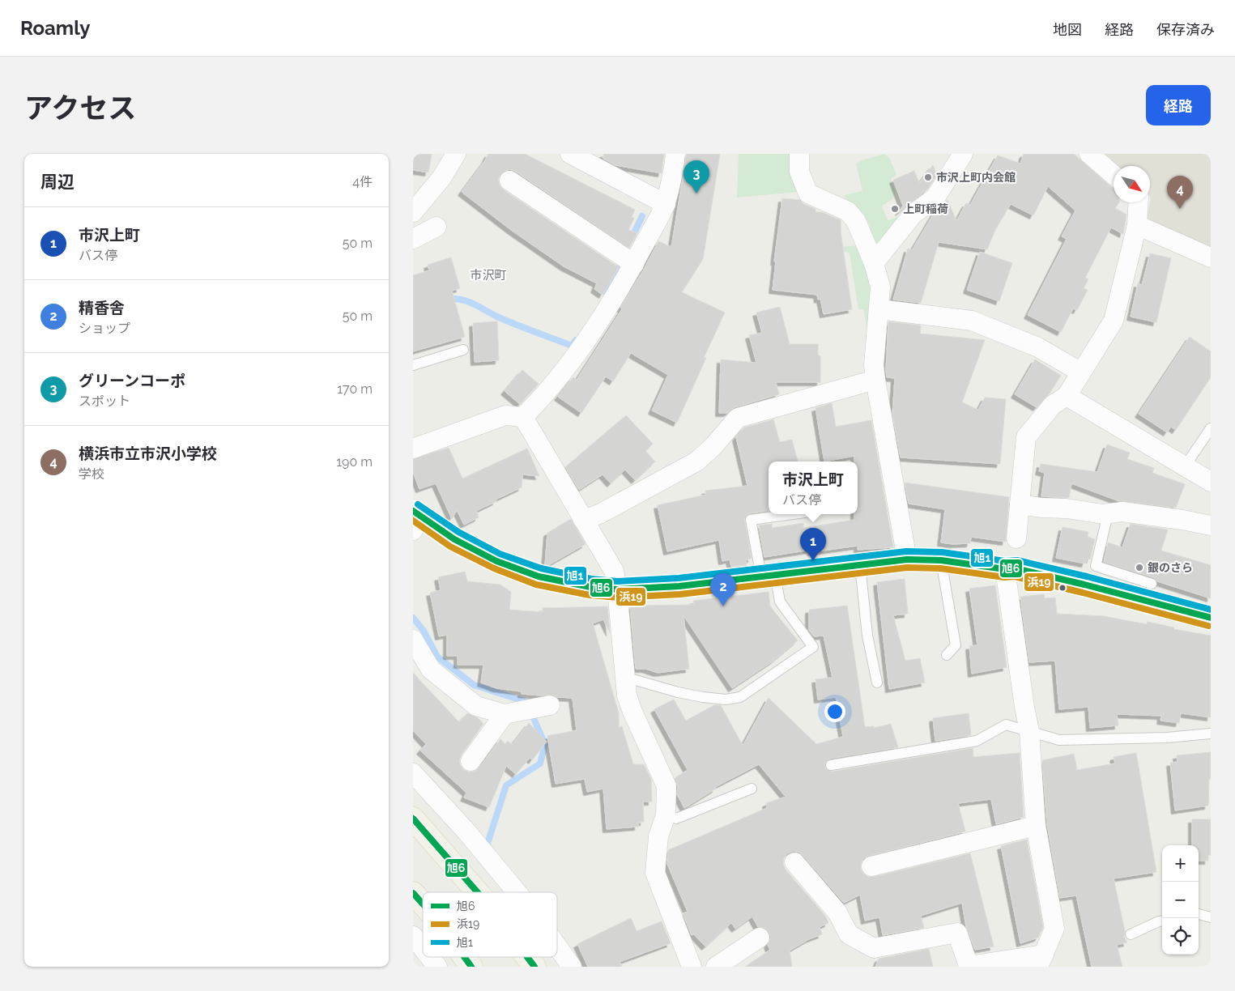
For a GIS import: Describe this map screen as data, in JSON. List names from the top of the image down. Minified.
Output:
{"districts":["市沢町"],"places":["市沢上町内会館","上町稲荷","銀のさら"],"lines":["transit line 旭1","transit line 旭6","transit line 浜19"],"legend":["旭6","浜19","旭1"],"north":"bottom right","page":{"header":"Roamly","nav":["地図","経路","保存済み"],"title":"アクセス","buttons":"経路","heading":["周辺","4件"],"pins":["3","4","1","2"],"list":[{"mark":"1","name":"市沢上町","note":"バス停","value":"50 m"},{"mark":"2","name":"精香舎","note":"ショップ","value":"50 m"},{"mark":"3","name":"グリーンコーポ","note":"スポット","value":"170 m"},{"mark":"4","name":"横浜市立市沢小学校","note":"学校","value":"190 m"}],"popup":["市沢上町","バス停"],"map_buttons":["+","−"]}}
